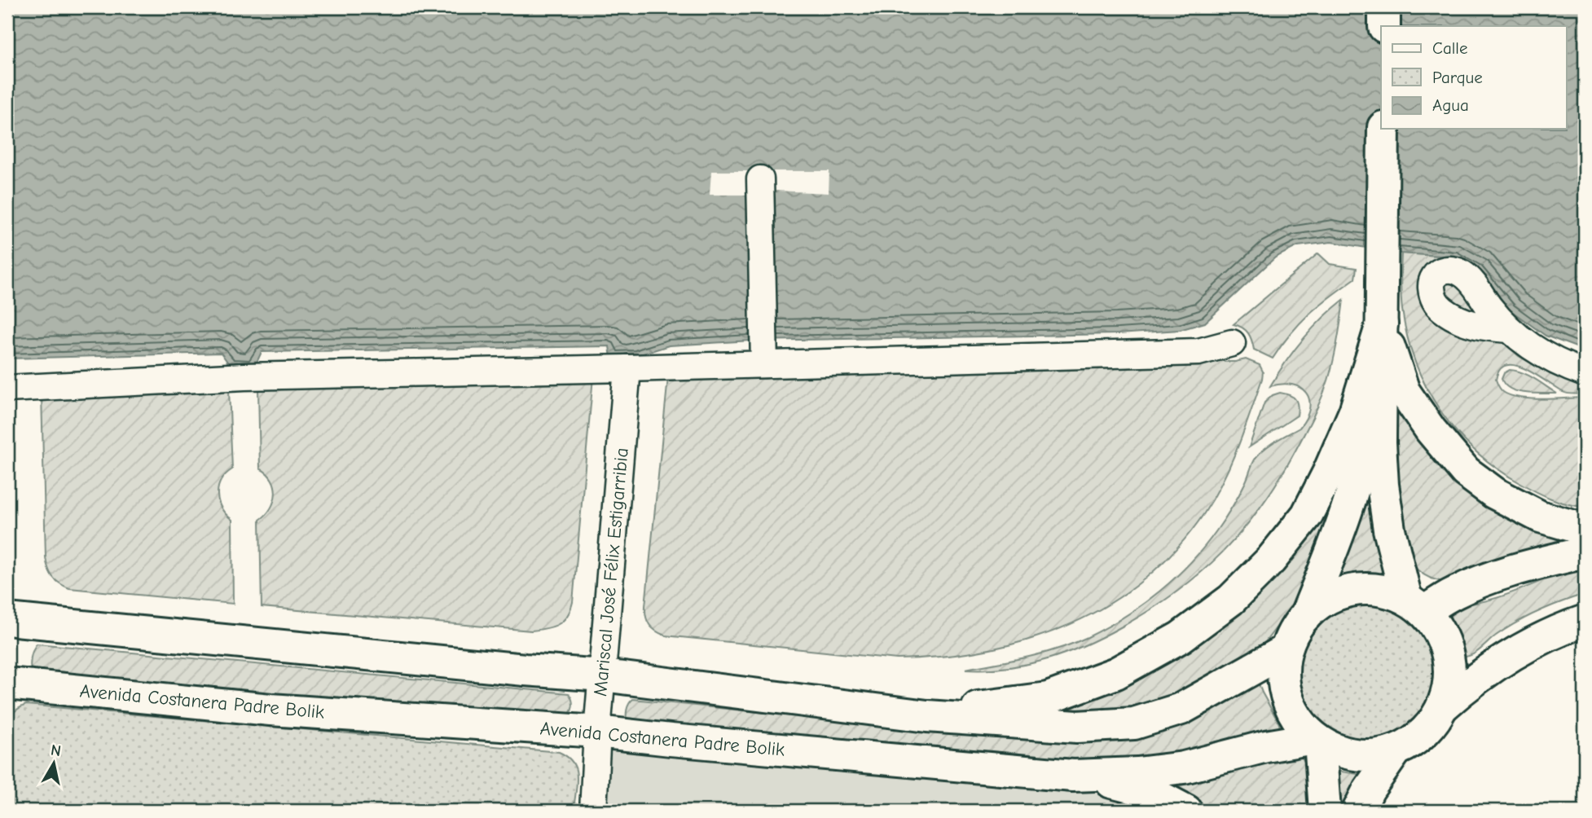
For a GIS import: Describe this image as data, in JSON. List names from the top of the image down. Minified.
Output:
{"streets":{"main road":["Avenida Costanera Padre Bolik"],"street":["Mariscal José Félix Estigarribia"]},"crossings":[["Mariscal José Félix Estigarribia","Avenida Costanera Padre Bolik"]],"legend":["Calle","Parque","Agua"],"north":"top"}
